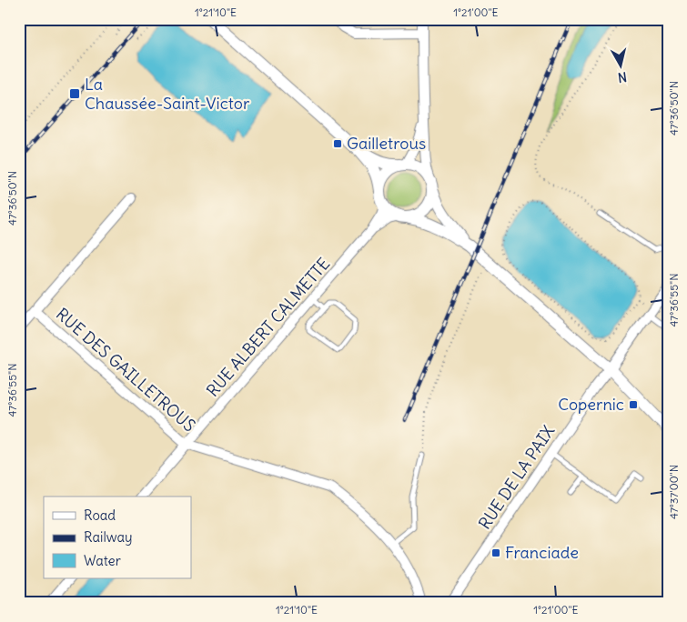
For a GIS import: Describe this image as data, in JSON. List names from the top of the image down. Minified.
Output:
{"streets":{"street":["RUE ALBERT CALMETTE","RUE DES GAILLETROUS","RUE DE LA PAIX"]},"crossings":[["RUE ALBERT CALMETTE","RUE DES GAILLETROUS"]],"places":{"transit":["La Chaussée-Saint-Victor","Gailletrous","Copernic","Franciade"]},"legend":["Road","Railway","Water"],"north":"bottom","coordinates":["1°21'10\"E","1°21'00\"E","47°36'50\"N","47°36'55\"N","47°37'00\"N"]}
